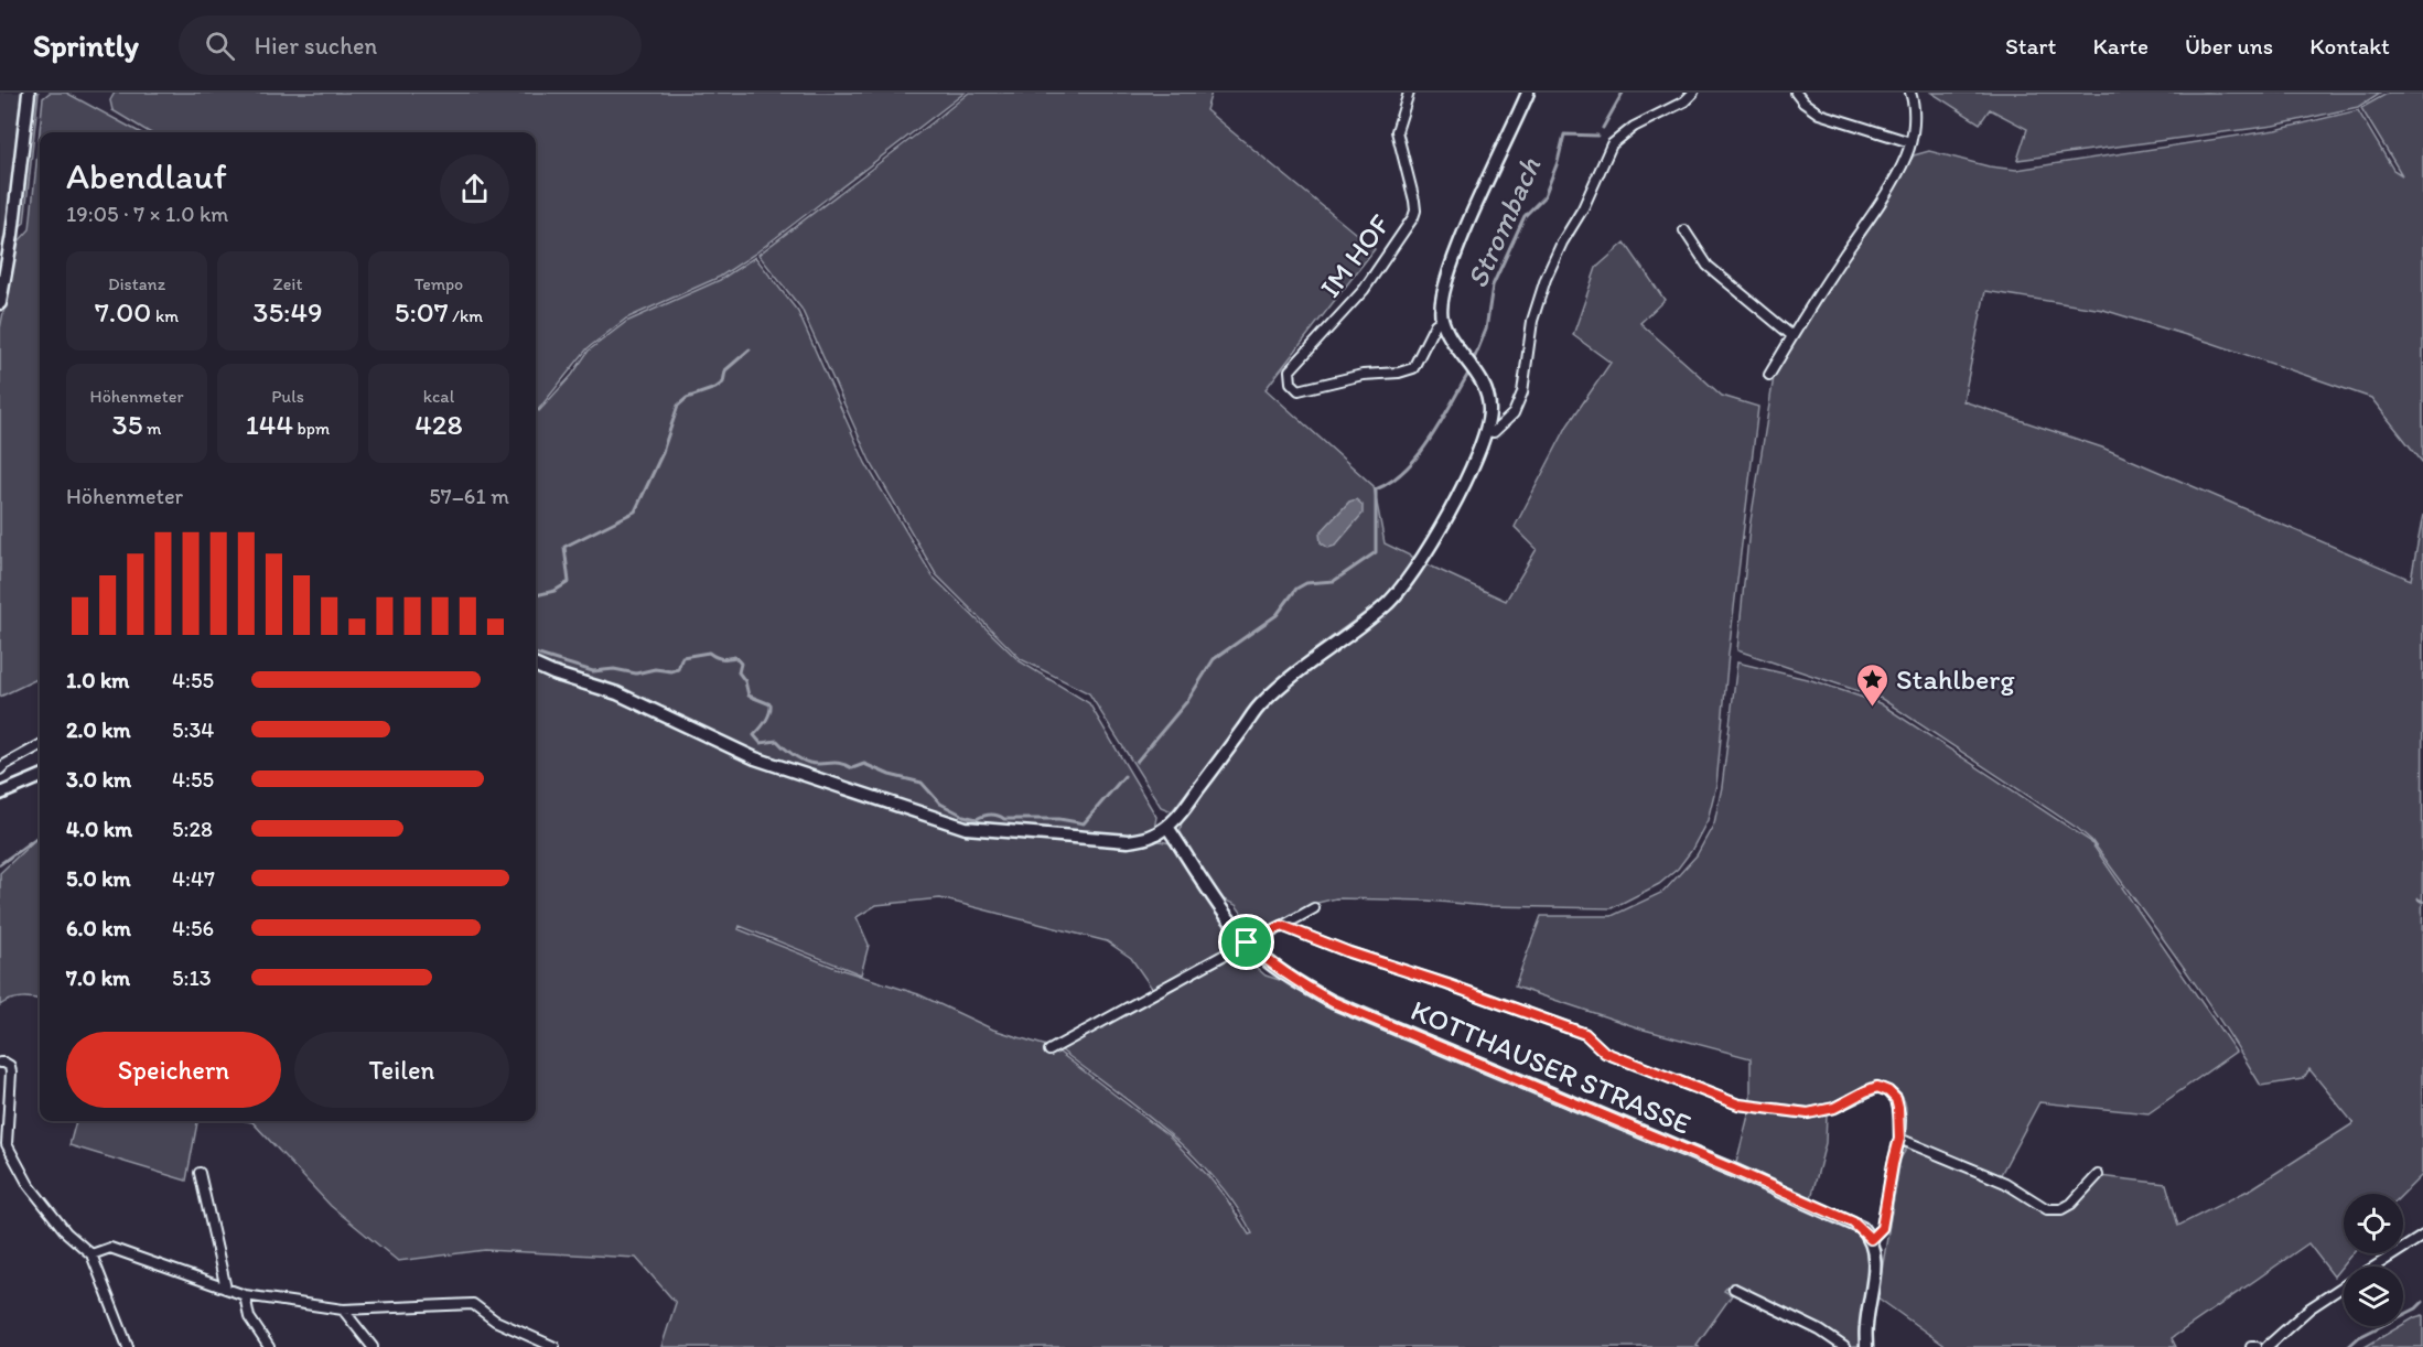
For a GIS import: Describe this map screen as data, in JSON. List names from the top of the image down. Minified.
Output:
{"streets":{"street":["IM HOF","KOTTHAUSER STRASSE"]},"water":["Strombach"],"places":{"place":["Stahlberg"]},"page":{"header":"Sprintly","search":"Hier suchen","nav":["Start","Karte","Über uns","Kontakt"],"heading":["Abendlauf","19:05 · 7 × 1.0 km"],"stats":[["Distanz","7.00 km"],["Zeit","35:49"],["Tempo","5:07 /km"],["Höhenmeter","35 m"],["Puls","144 bpm"],["kcal","428"]],"chart":["Höhenmeter","57–61 m"],"list":[{"name":"1.0 km","note":"4:55"},{"name":"2.0 km","note":"5:34"},{"name":"3.0 km","note":"4:55"},{"name":"4.0 km","note":"5:28"},{"name":"5.0 km","note":"4:47"},{"name":"6.0 km","note":"4:56"},{"name":"7.0 km","note":"5:13"}],"buttons":["Speichern","Teilen"]}}
